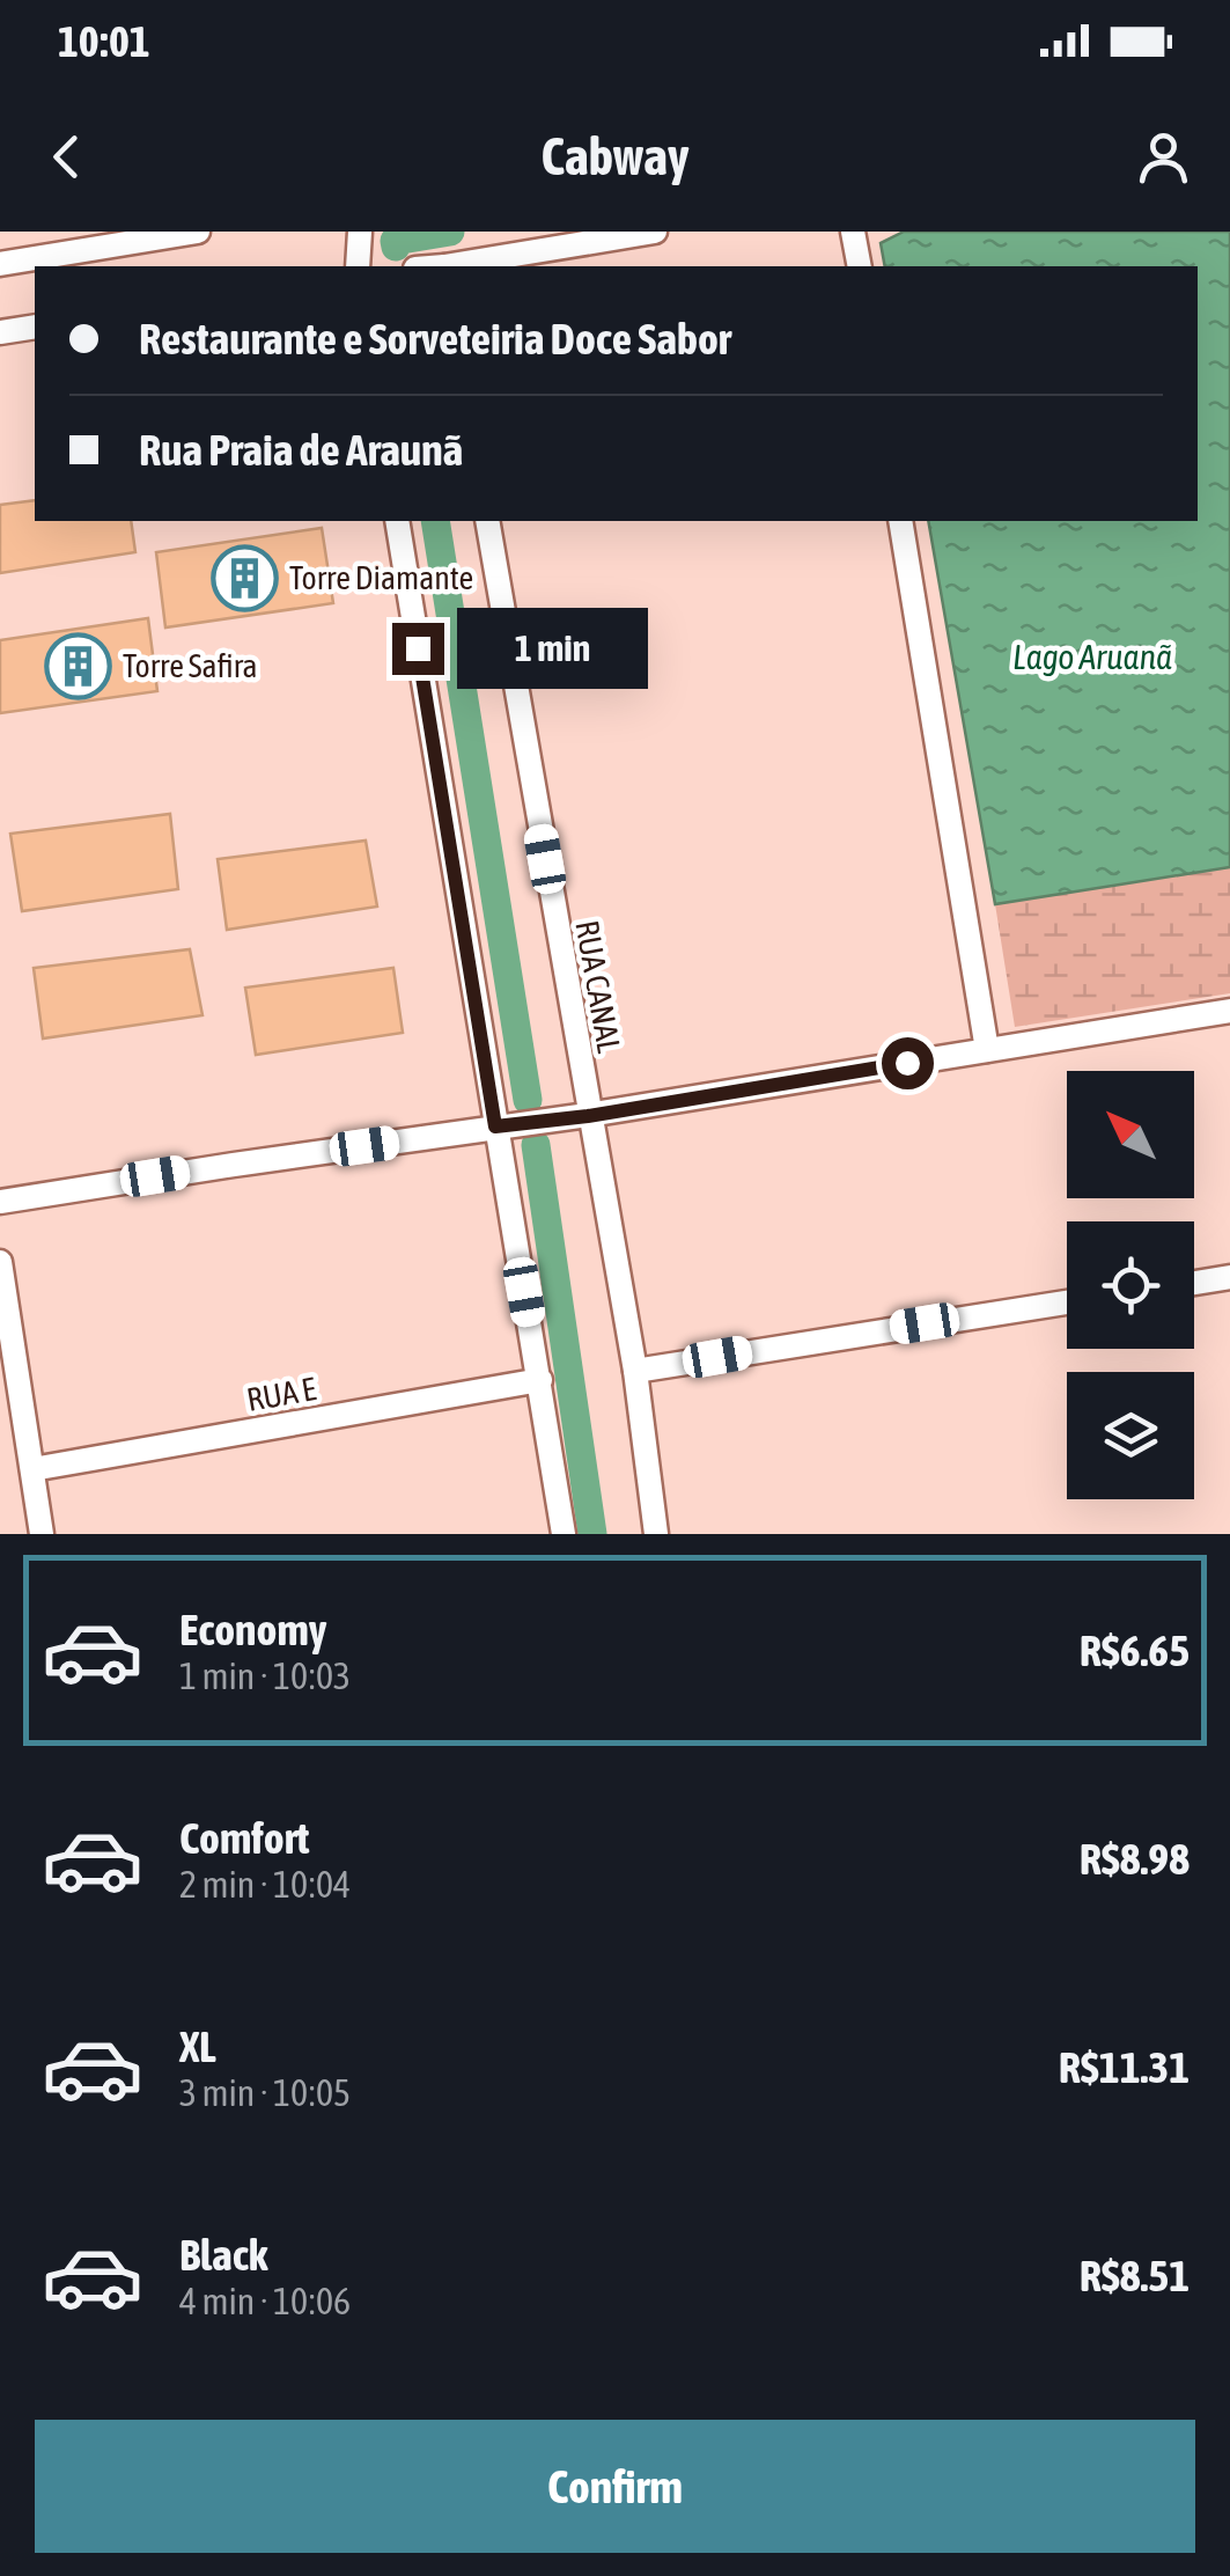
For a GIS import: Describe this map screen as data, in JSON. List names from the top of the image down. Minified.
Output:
{"streets":{"street":["RUA CANAL","RUA E"]},"water":["Lago Aruanã"],"places":{"building":["Torre Diamante","Torre Safira"]},"north":"top left","page":{"status":"10:01","header":"Cabway","banner":["Restaurante e Sorveteiria Doce Sabor","Rua Praia de Araunã"],"bubble":"1 min","list":[{"name":"Economy","note":"1 min · 10:03","value":"R$6.65"},{"name":"Comfort","note":"2 min · 10:04","value":"R$8.98"},{"name":"XL","note":"3 min · 10:05","value":"R$11.31"},{"name":"Black","note":"4 min · 10:06","value":"R$8.51"}],"buttons":"Confirm"}}
